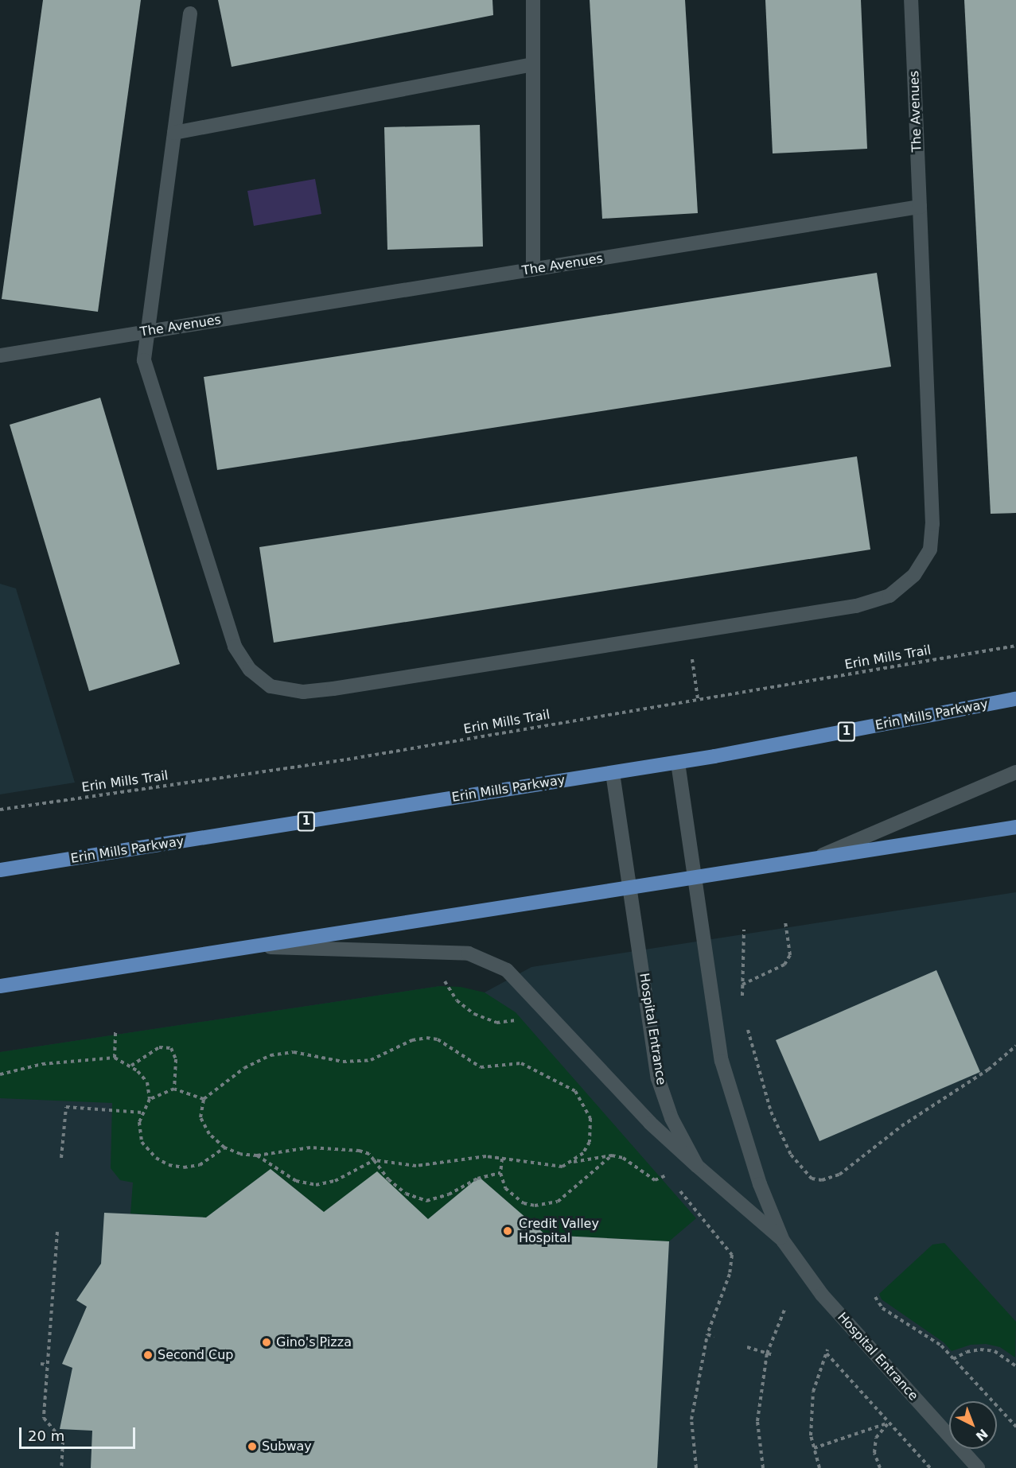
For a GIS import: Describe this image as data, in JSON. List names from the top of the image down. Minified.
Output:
{"streets":{"main road":["Erin Mills Parkway","1"],"lane":["The Avenues","Hospital Entrance"],"path":["Erin Mills Trail"]},"crossings":[["Erin Mills Parkway","Hospital Entrance"]],"places":["Credit Valley Hospital","Gino's Pizza","Second Cup","Subway"],"scale_bar":"20 m","north":"bottom right"}
